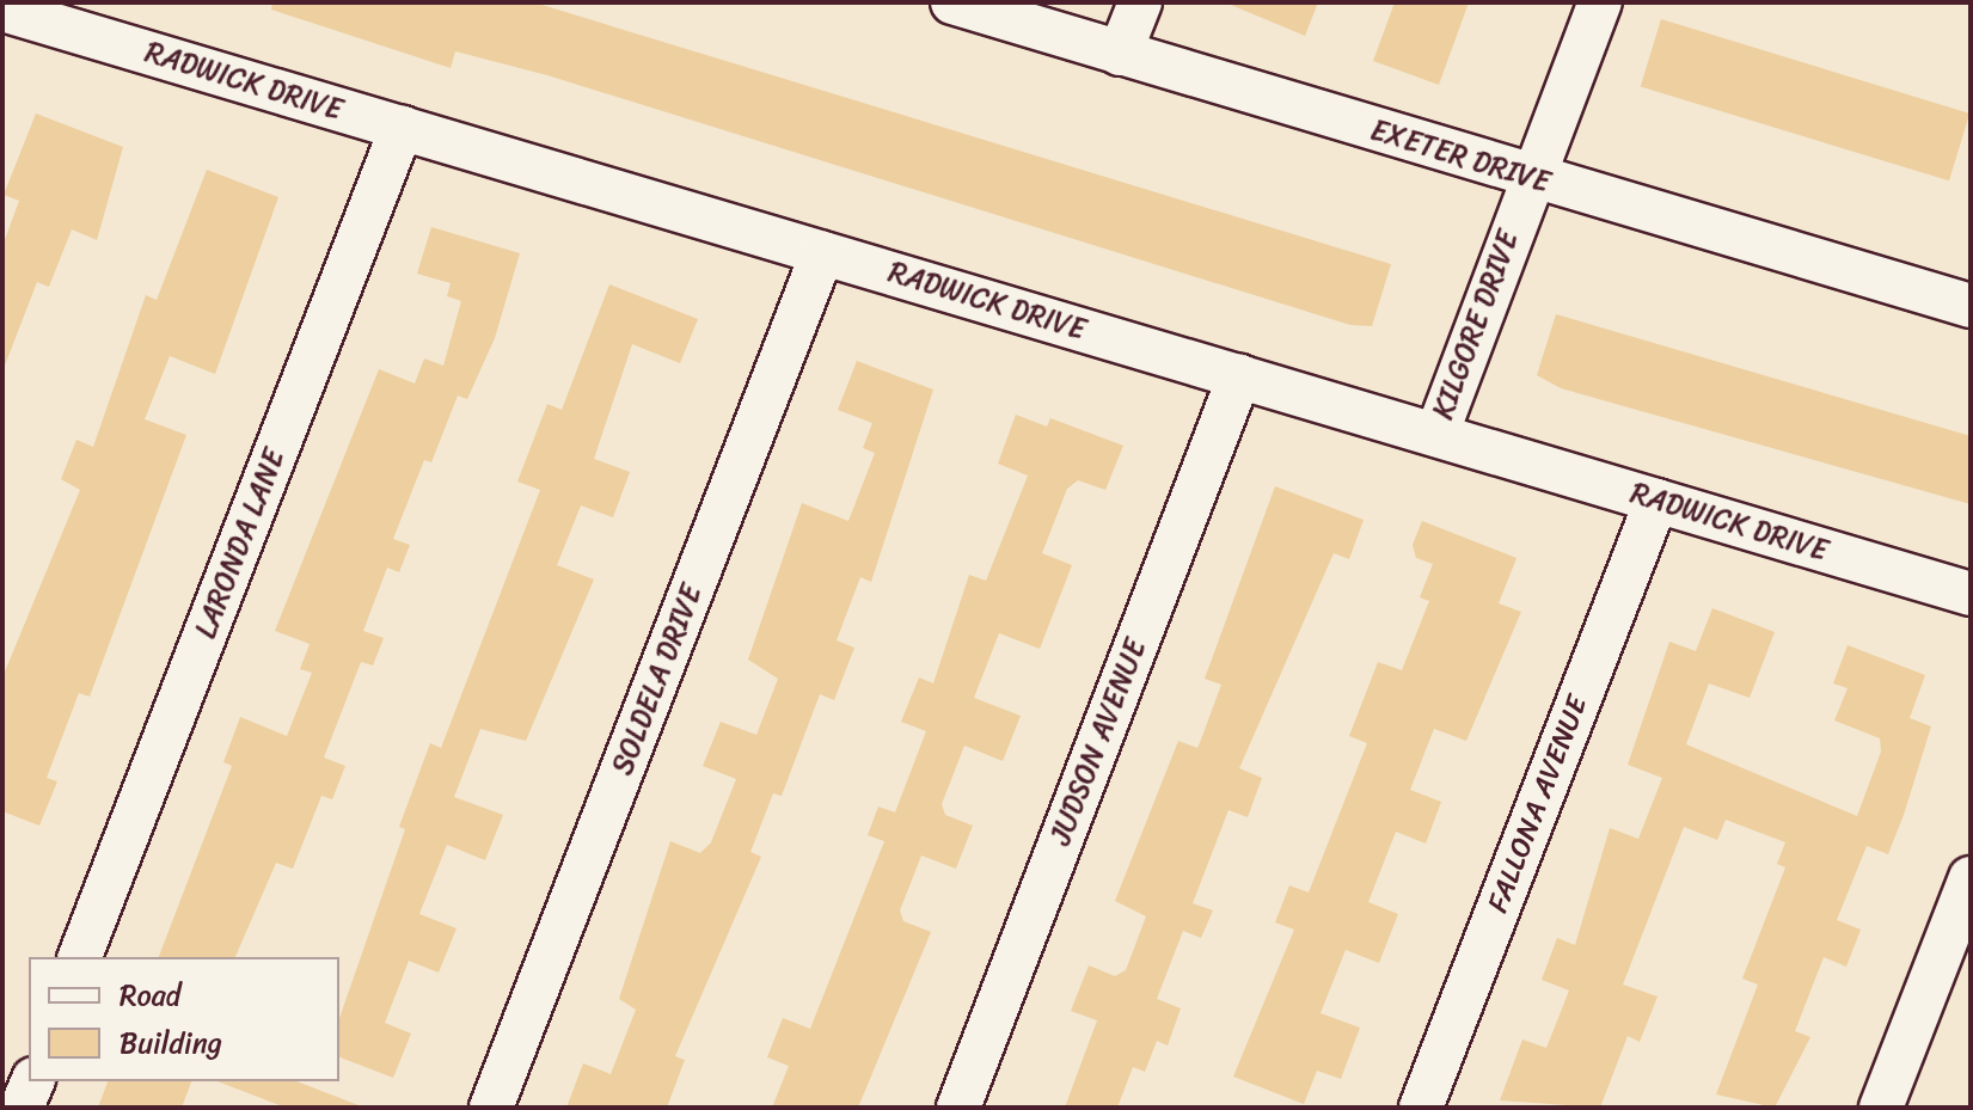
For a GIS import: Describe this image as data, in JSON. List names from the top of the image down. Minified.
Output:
{"streets":{"street":["RADWICK DRIVE","EXETER DRIVE","KILGORE DRIVE","LARONDA LANE","SOLDELA DRIVE","JUDSON AVENUE","FALLONA AVENUE"]},"crossings":[["RADWICK DRIVE","KILGORE DRIVE"],["RADWICK DRIVE","LARONDA LANE"],["RADWICK DRIVE","SOLDELA DRIVE"],["RADWICK DRIVE","JUDSON AVENUE"],["RADWICK DRIVE","FALLONA AVENUE"],["EXETER DRIVE","KILGORE DRIVE"]],"legend":["Road","Building"]}
